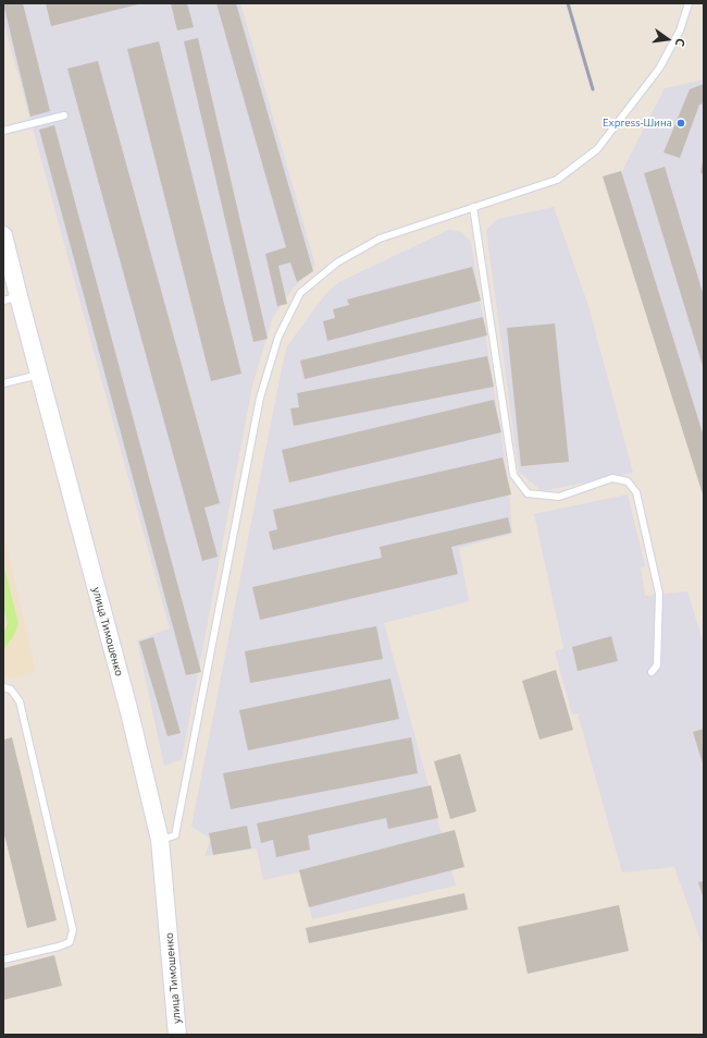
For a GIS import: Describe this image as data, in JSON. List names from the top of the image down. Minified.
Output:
{"streets":{"street":["улица Тимошенко"]},"places":["Express-Шина"],"north":"right"}
